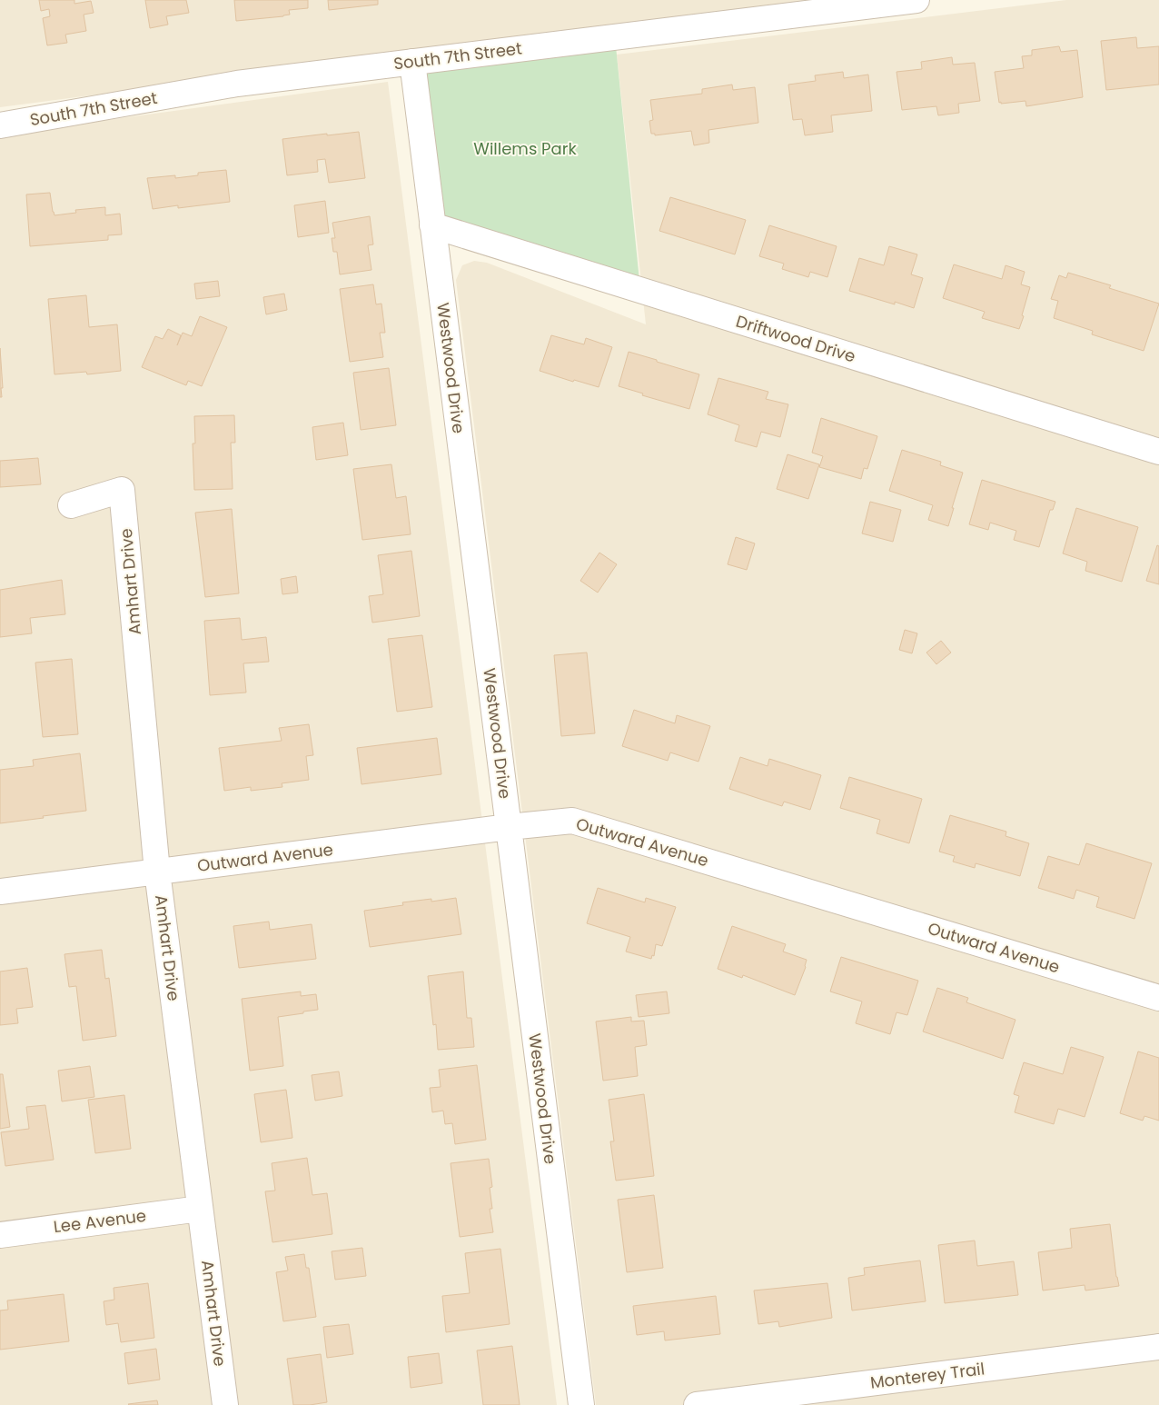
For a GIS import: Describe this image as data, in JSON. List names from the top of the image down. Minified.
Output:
{"streets":{"street":["South 7th Street","Driftwood Drive","Westwood Drive","Amhart Drive","Outward Avenue","Lee Avenue","Monterey Trail"]},"crossings":[["South 7th Street","Westwood Drive"],["Driftwood Drive","Westwood Drive"],["Westwood Drive","Outward Avenue"],["Amhart Drive","Outward Avenue"],["Amhart Drive","Lee Avenue"]],"parks":["Willems Park"]}
